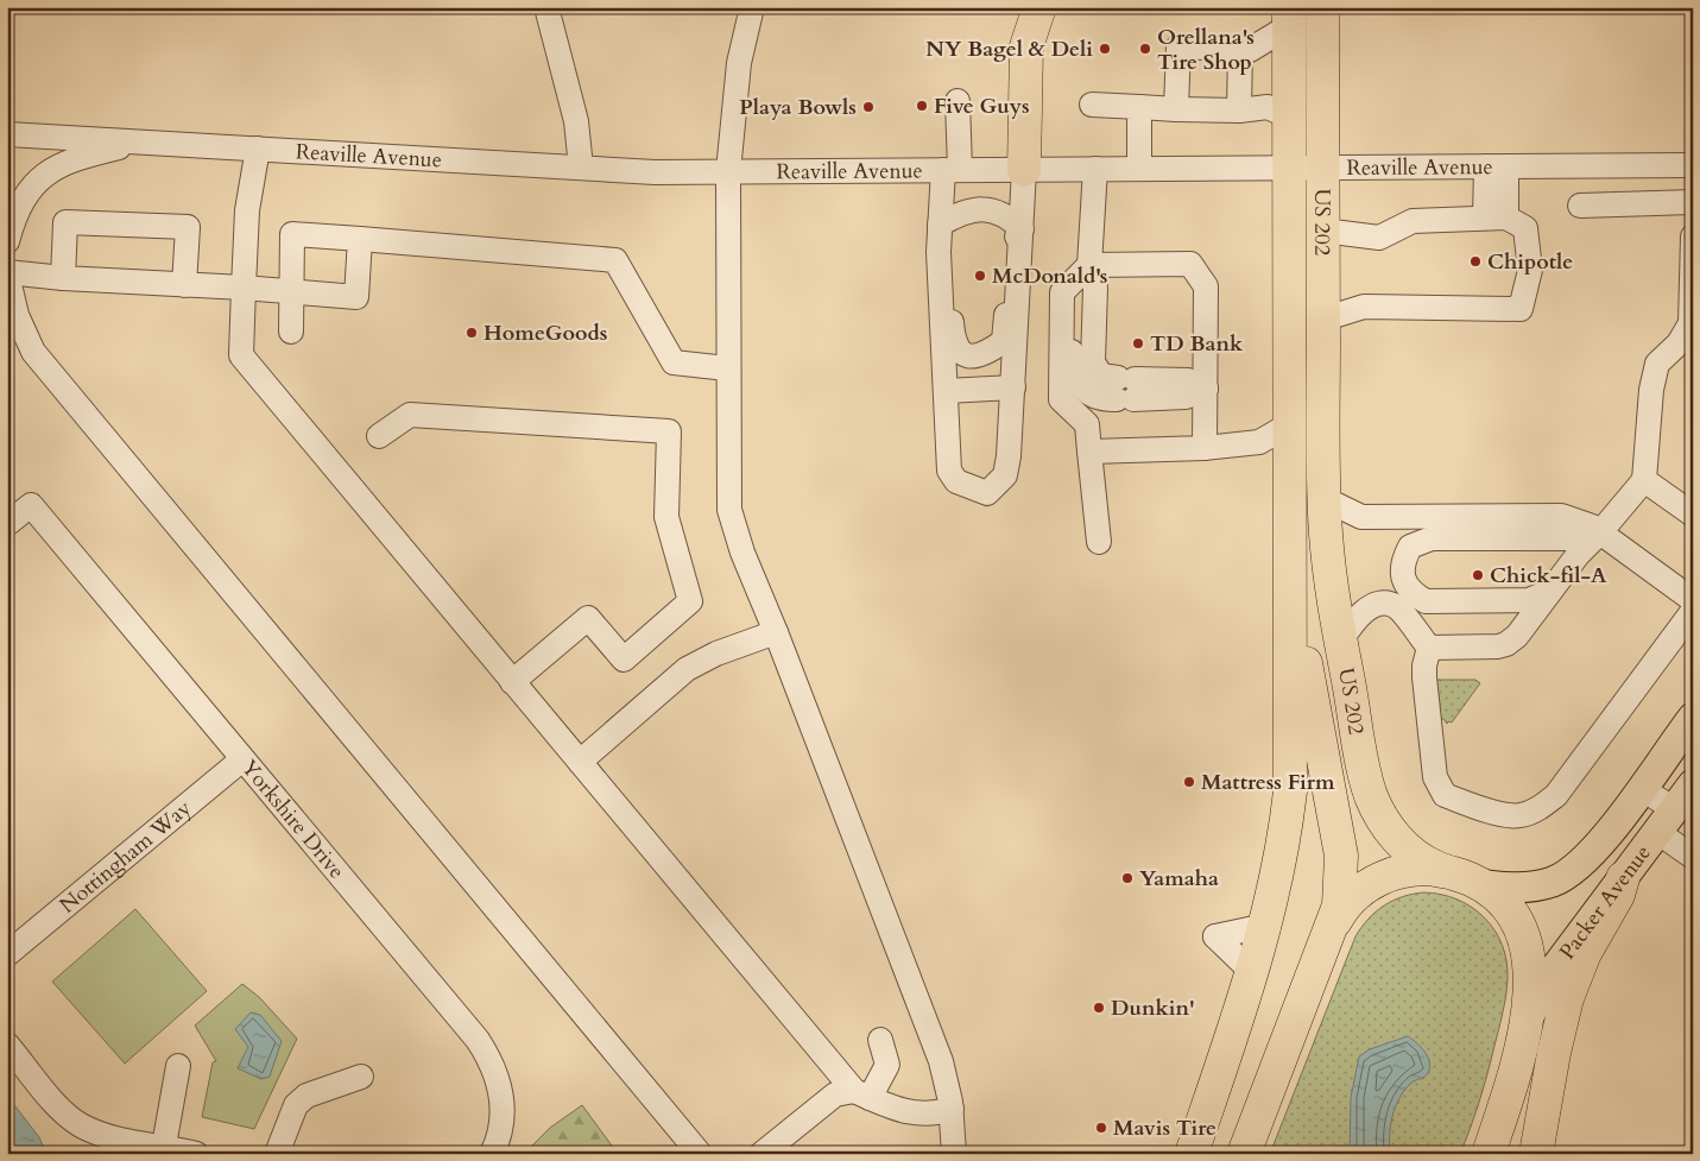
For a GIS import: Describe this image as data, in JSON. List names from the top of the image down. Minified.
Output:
{"streets":{"highway":["US 202"],"main road":["Packer Avenue"],"street":["Reaville Avenue","Yorkshire Drive","Nottingham Way"]},"crossings":[["Reaville Avenue","US 202"],["US 202","Packer Avenue"],["Yorkshire Drive","Nottingham Way"]],"places":["NY Bagel & Deli","Orellana's Tire Shop","Five Guys","Playa Bowls","Chipotle","McDonald's","HomeGoods","TD Bank","Chick-fil-A","Mattress Firm","Yamaha","Dunkin'","Mavis Tire"]}
